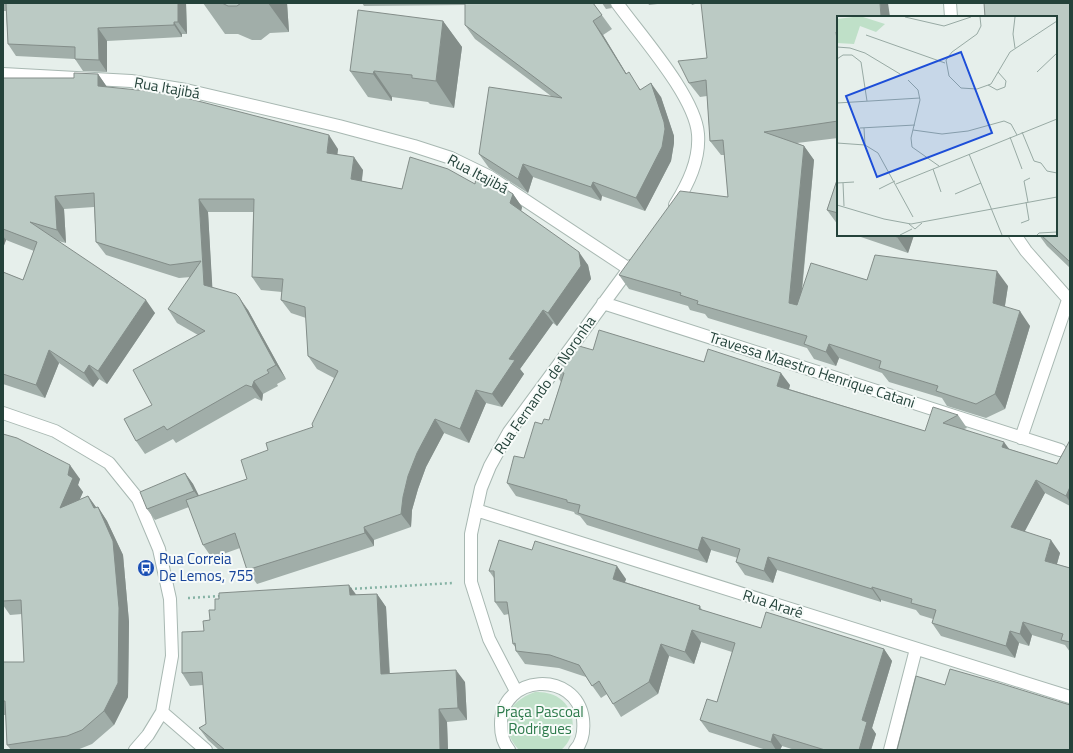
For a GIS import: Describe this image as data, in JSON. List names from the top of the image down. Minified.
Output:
{"streets":{"street":["Rua Itajibá","Travessa Maestro Henrique Catani","Rua Fernando de Noronha","Rua Ararê"]},"crossings":[["Rua Itajibá","Rua Fernando de Noronha"],["Travessa Maestro Henrique Catani","Rua Fernando de Noronha"],["Rua Fernando de Noronha","Rua Ararê"]],"parks":["Praça Pascoal Rodrigues"],"places":{"bus stop":["Rua Correia De Lemos, 755"]}}
